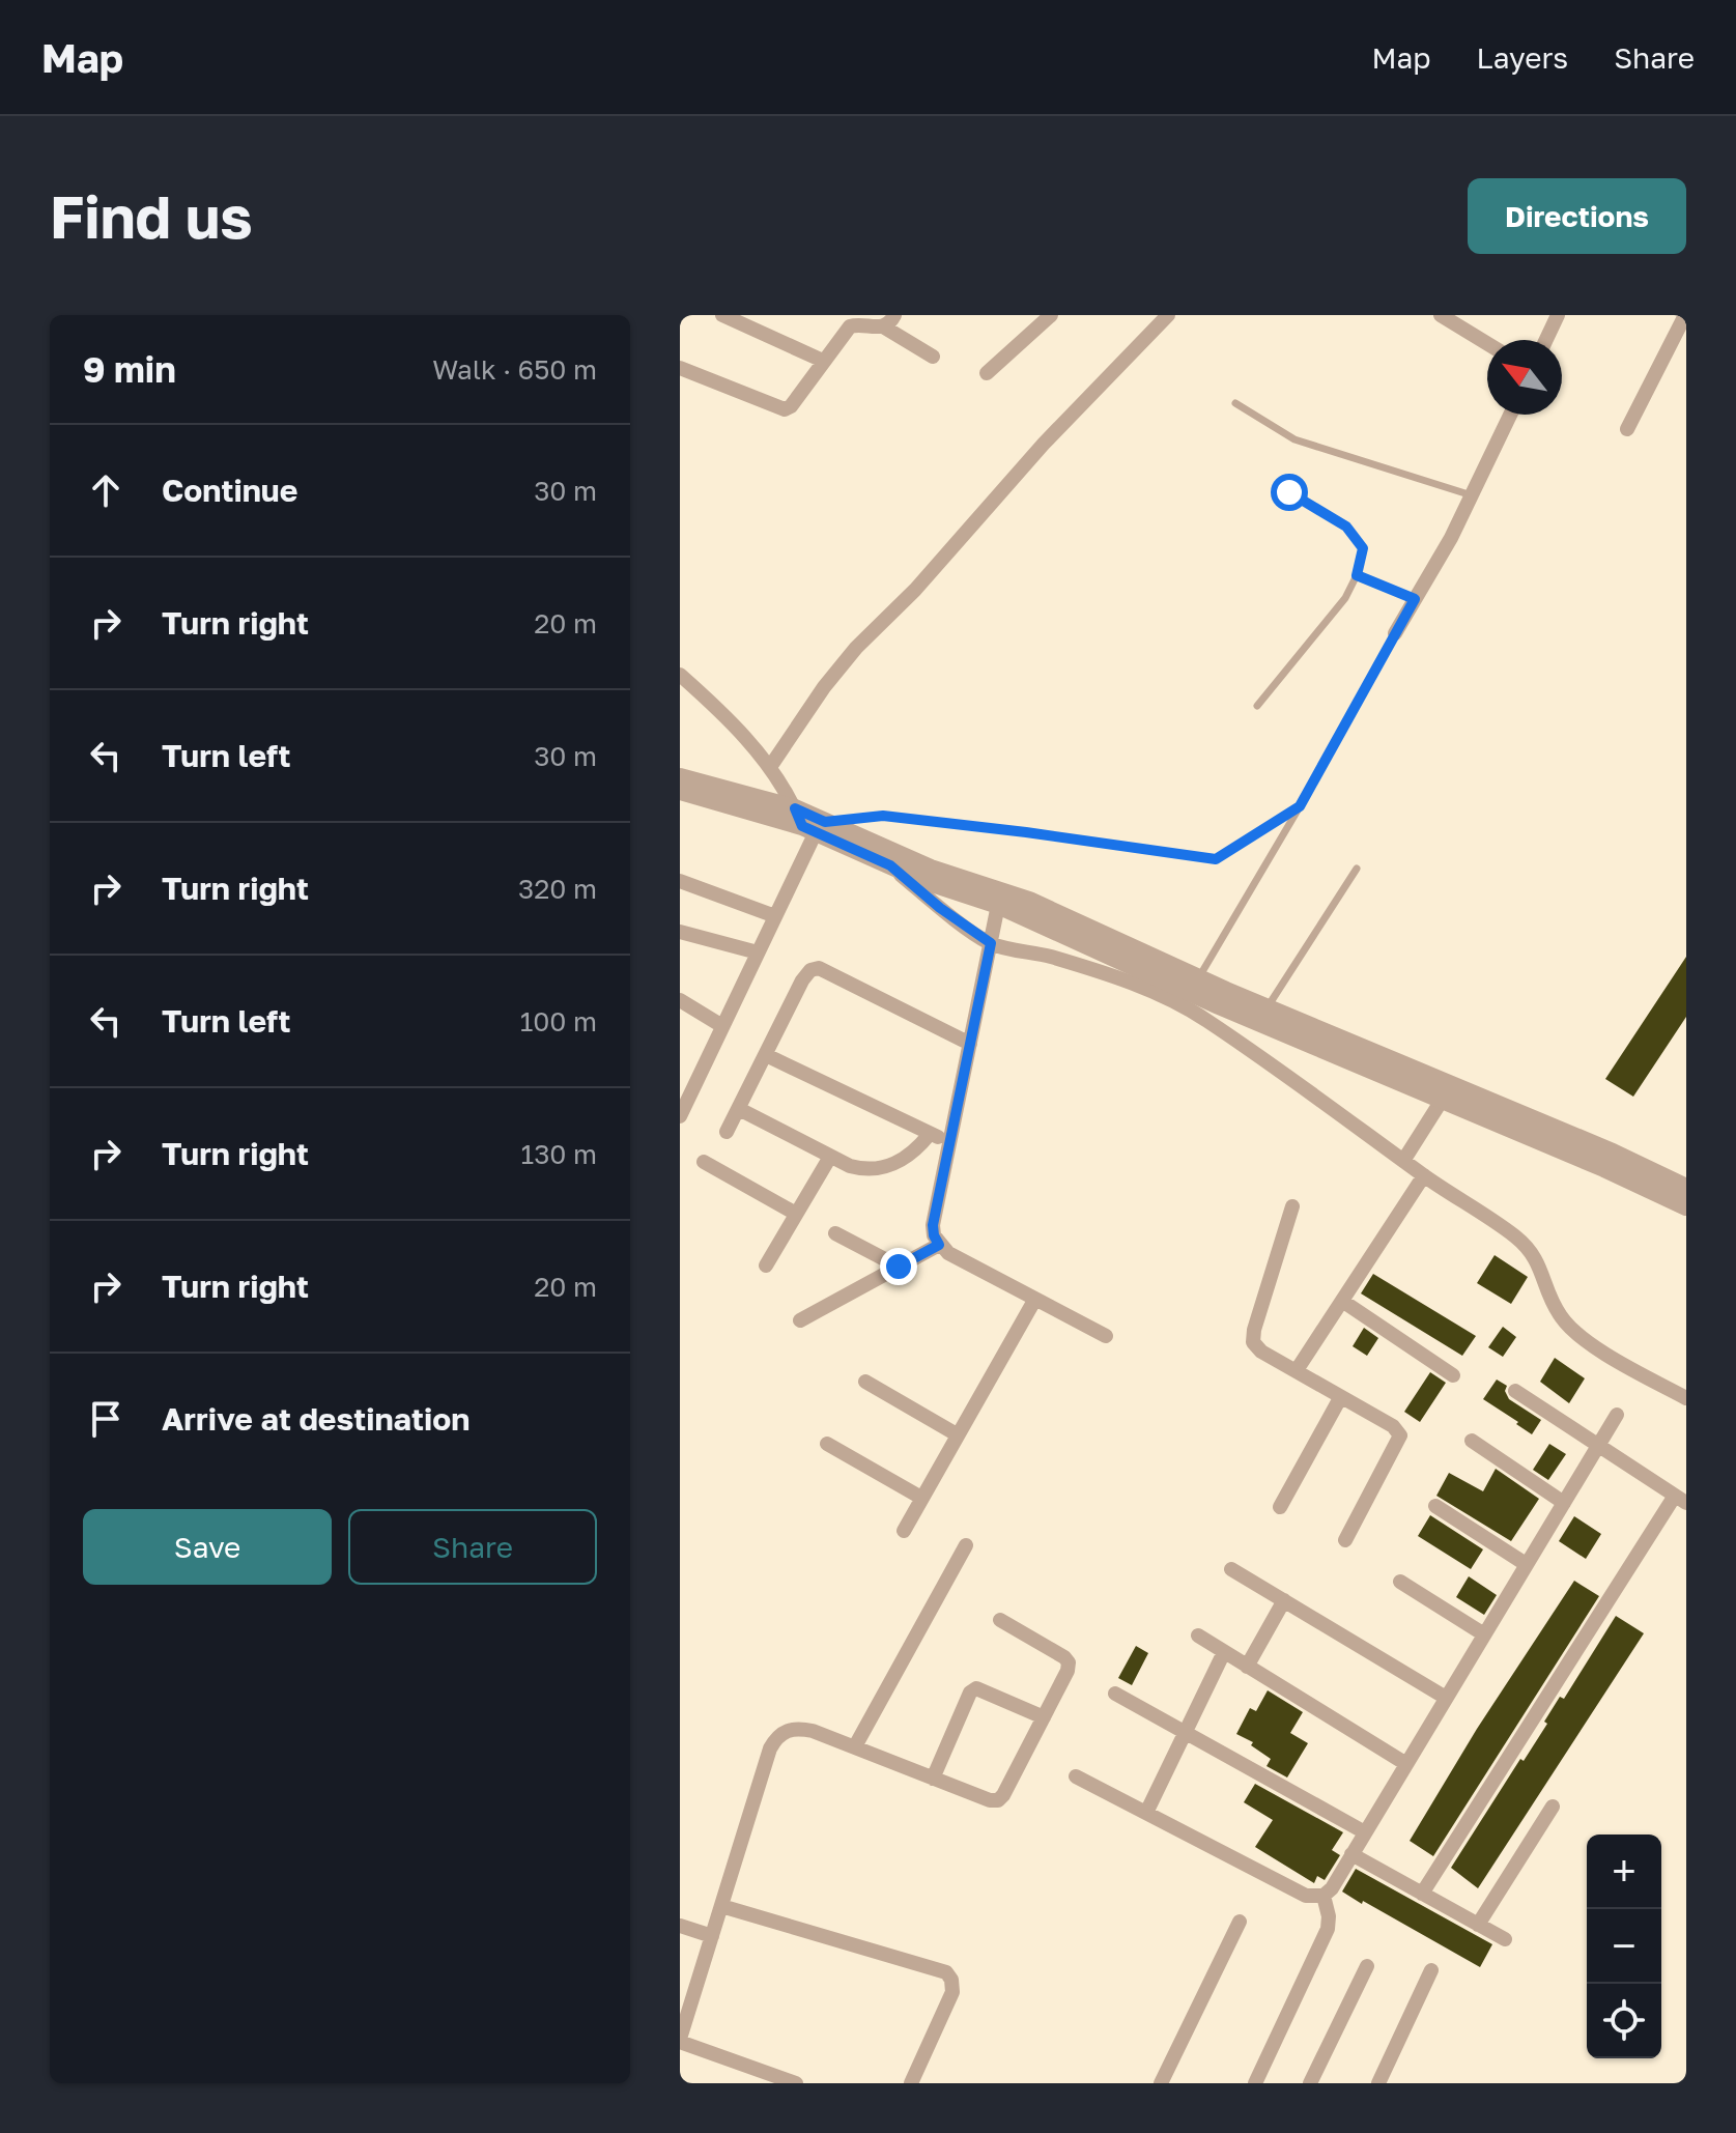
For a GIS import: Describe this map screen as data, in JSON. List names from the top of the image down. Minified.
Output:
{"north":"top left","page":{"header":"Map","nav":["Map","Layers","Share"],"buttons":["Directions",["Save","Share"]],"title":"Find us","heading":["9 min","Walk · 650 m"],"list":[["Continue","30 m"],["Turn right","20 m"],["Turn left","30 m"],["Turn right","320 m"],["Turn left","100 m"],["Turn right","130 m"],["Turn right","20 m"],"Arrive at destination"],"map_buttons":["+","−"]}}
